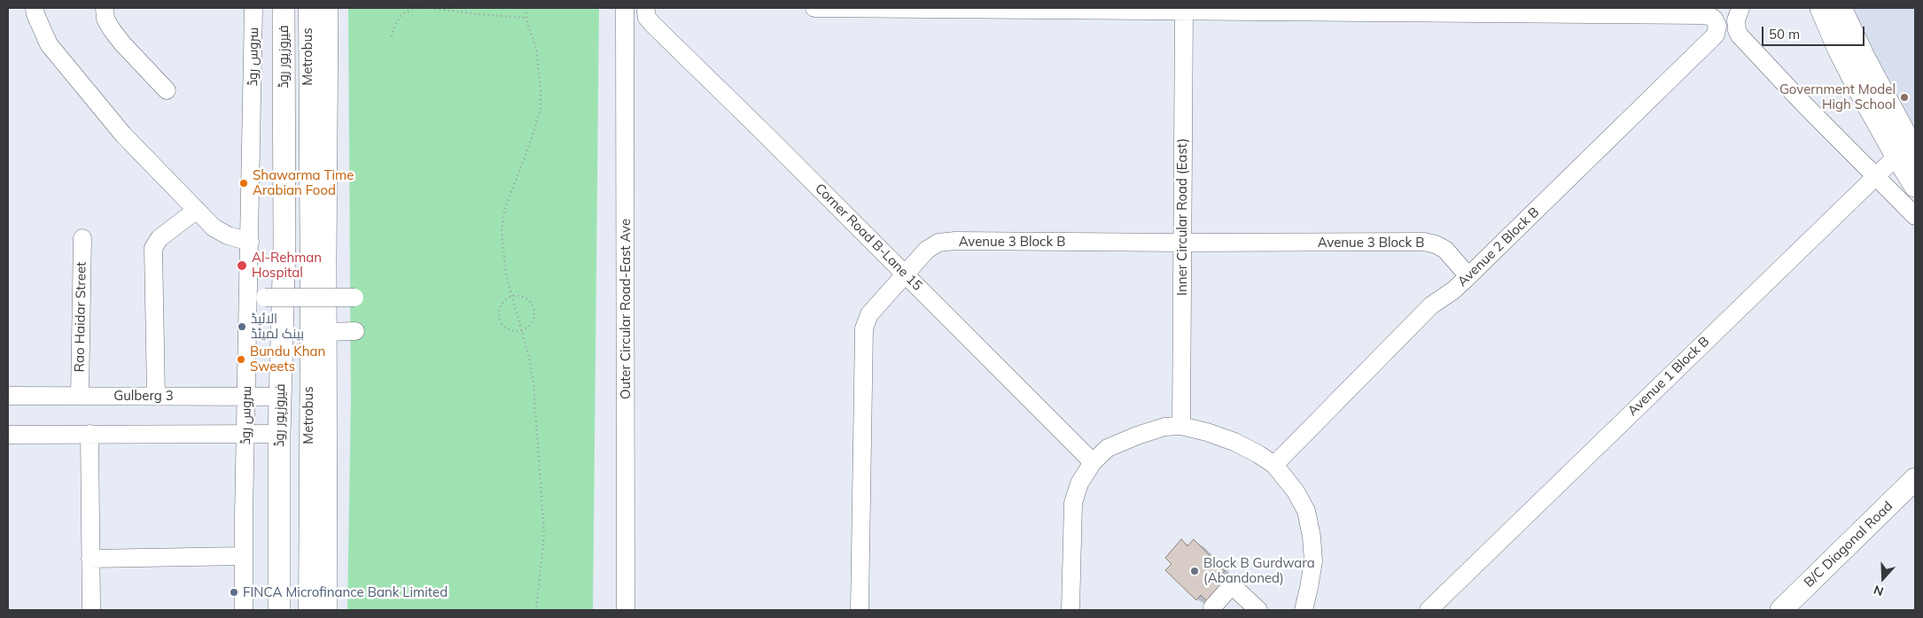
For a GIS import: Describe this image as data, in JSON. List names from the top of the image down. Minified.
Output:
{"streets":{"main road":["فیروزپور روڈ","B/C Diagonal Road"],"street":["سروس روڈ","Metrobus","Inner Circular Road (East)","Corner Road B-Lane 15","Avenue 3 Block B","Avenue 2 Block B","Outer Circular Road-East Ave","Rao Haidar Street","Avenue 1 Block B","Gulberg 3"]},"crossings":[["سروس روڈ","Gulberg 3"],["فیروزپور روڈ","Gulberg 3"],["Inner Circular Road (East)","Avenue 3 Block B"],["Corner Road B-Lane 15","Avenue 3 Block B"],["Avenue 3 Block B","Avenue 2 Block B"],["Rao Haidar Street","Gulberg 3"]],"places":["Government Model High School","Shawarma Time Arabian Food","Al-Rehman Hospital","الائیڈ بینک لمیٹڈ","Bundu Khan Sweets","Block B Gurdwara (Abandoned)","FINCA Microfinance Bank Limited"],"scale_bar":"50 m","north":"bottom"}
